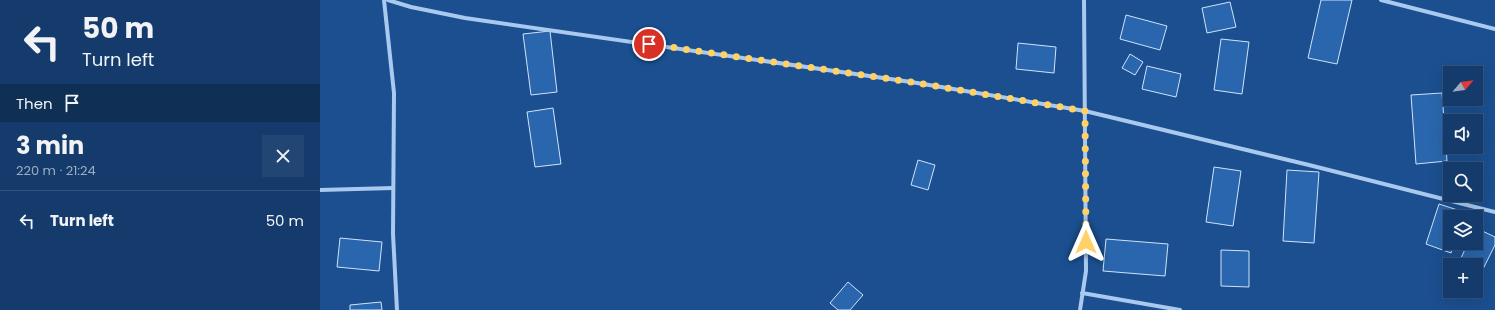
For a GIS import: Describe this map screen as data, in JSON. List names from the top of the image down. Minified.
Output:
{"north":"top right","page":{"turn":["50 m","Turn left"],"map_buttons":"+","then":"Then","heading":["3 min","220 m · 21:24"],"list":[{"name":"Turn left","value":"50 m"}]}}
